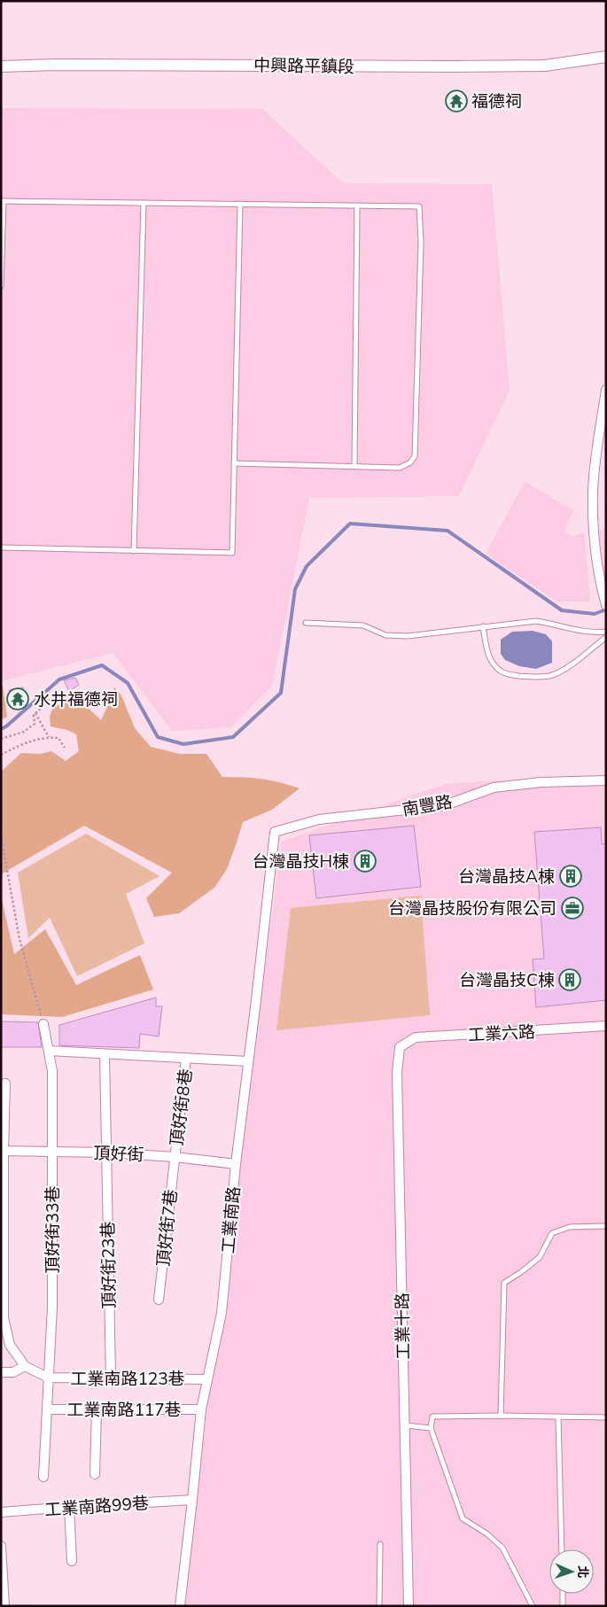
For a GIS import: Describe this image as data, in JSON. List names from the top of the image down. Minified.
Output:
{"streets":{"street":["中興路平鎮段","南豐路","工業六路","頂好街8巷","頂好街","工業南路","頂好街7巷","頂好街33巷","頂好街23巷","工業十路","工業南路123巷","工業南路117巷","工業南路99巷"]},"crossings":[["南豐路","工業南路"],["工業六路","工業十路"],["頂好街8巷","頂好街"],["頂好街8巷","頂好街7巷"],["頂好街","工業南路"],["頂好街","頂好街7巷"],["頂好街","頂好街33巷"],["頂好街","頂好街23巷"],["工業南路","工業南路123巷"],["工業南路","工業南路117巷"],["工業南路","工業南路99巷"],["頂好街33巷","工業南路123巷"],["頂好街33巷","工業南路117巷"],["頂好街23巷","工業南路123巷"]],"places":{"temple":["福德祠","水井福德祠"],"building":["台灣晶技H棟","台灣晶技A棟","台灣晶技C棟"],"office":["台灣晶技股份有限公司"]},"north":"right"}
